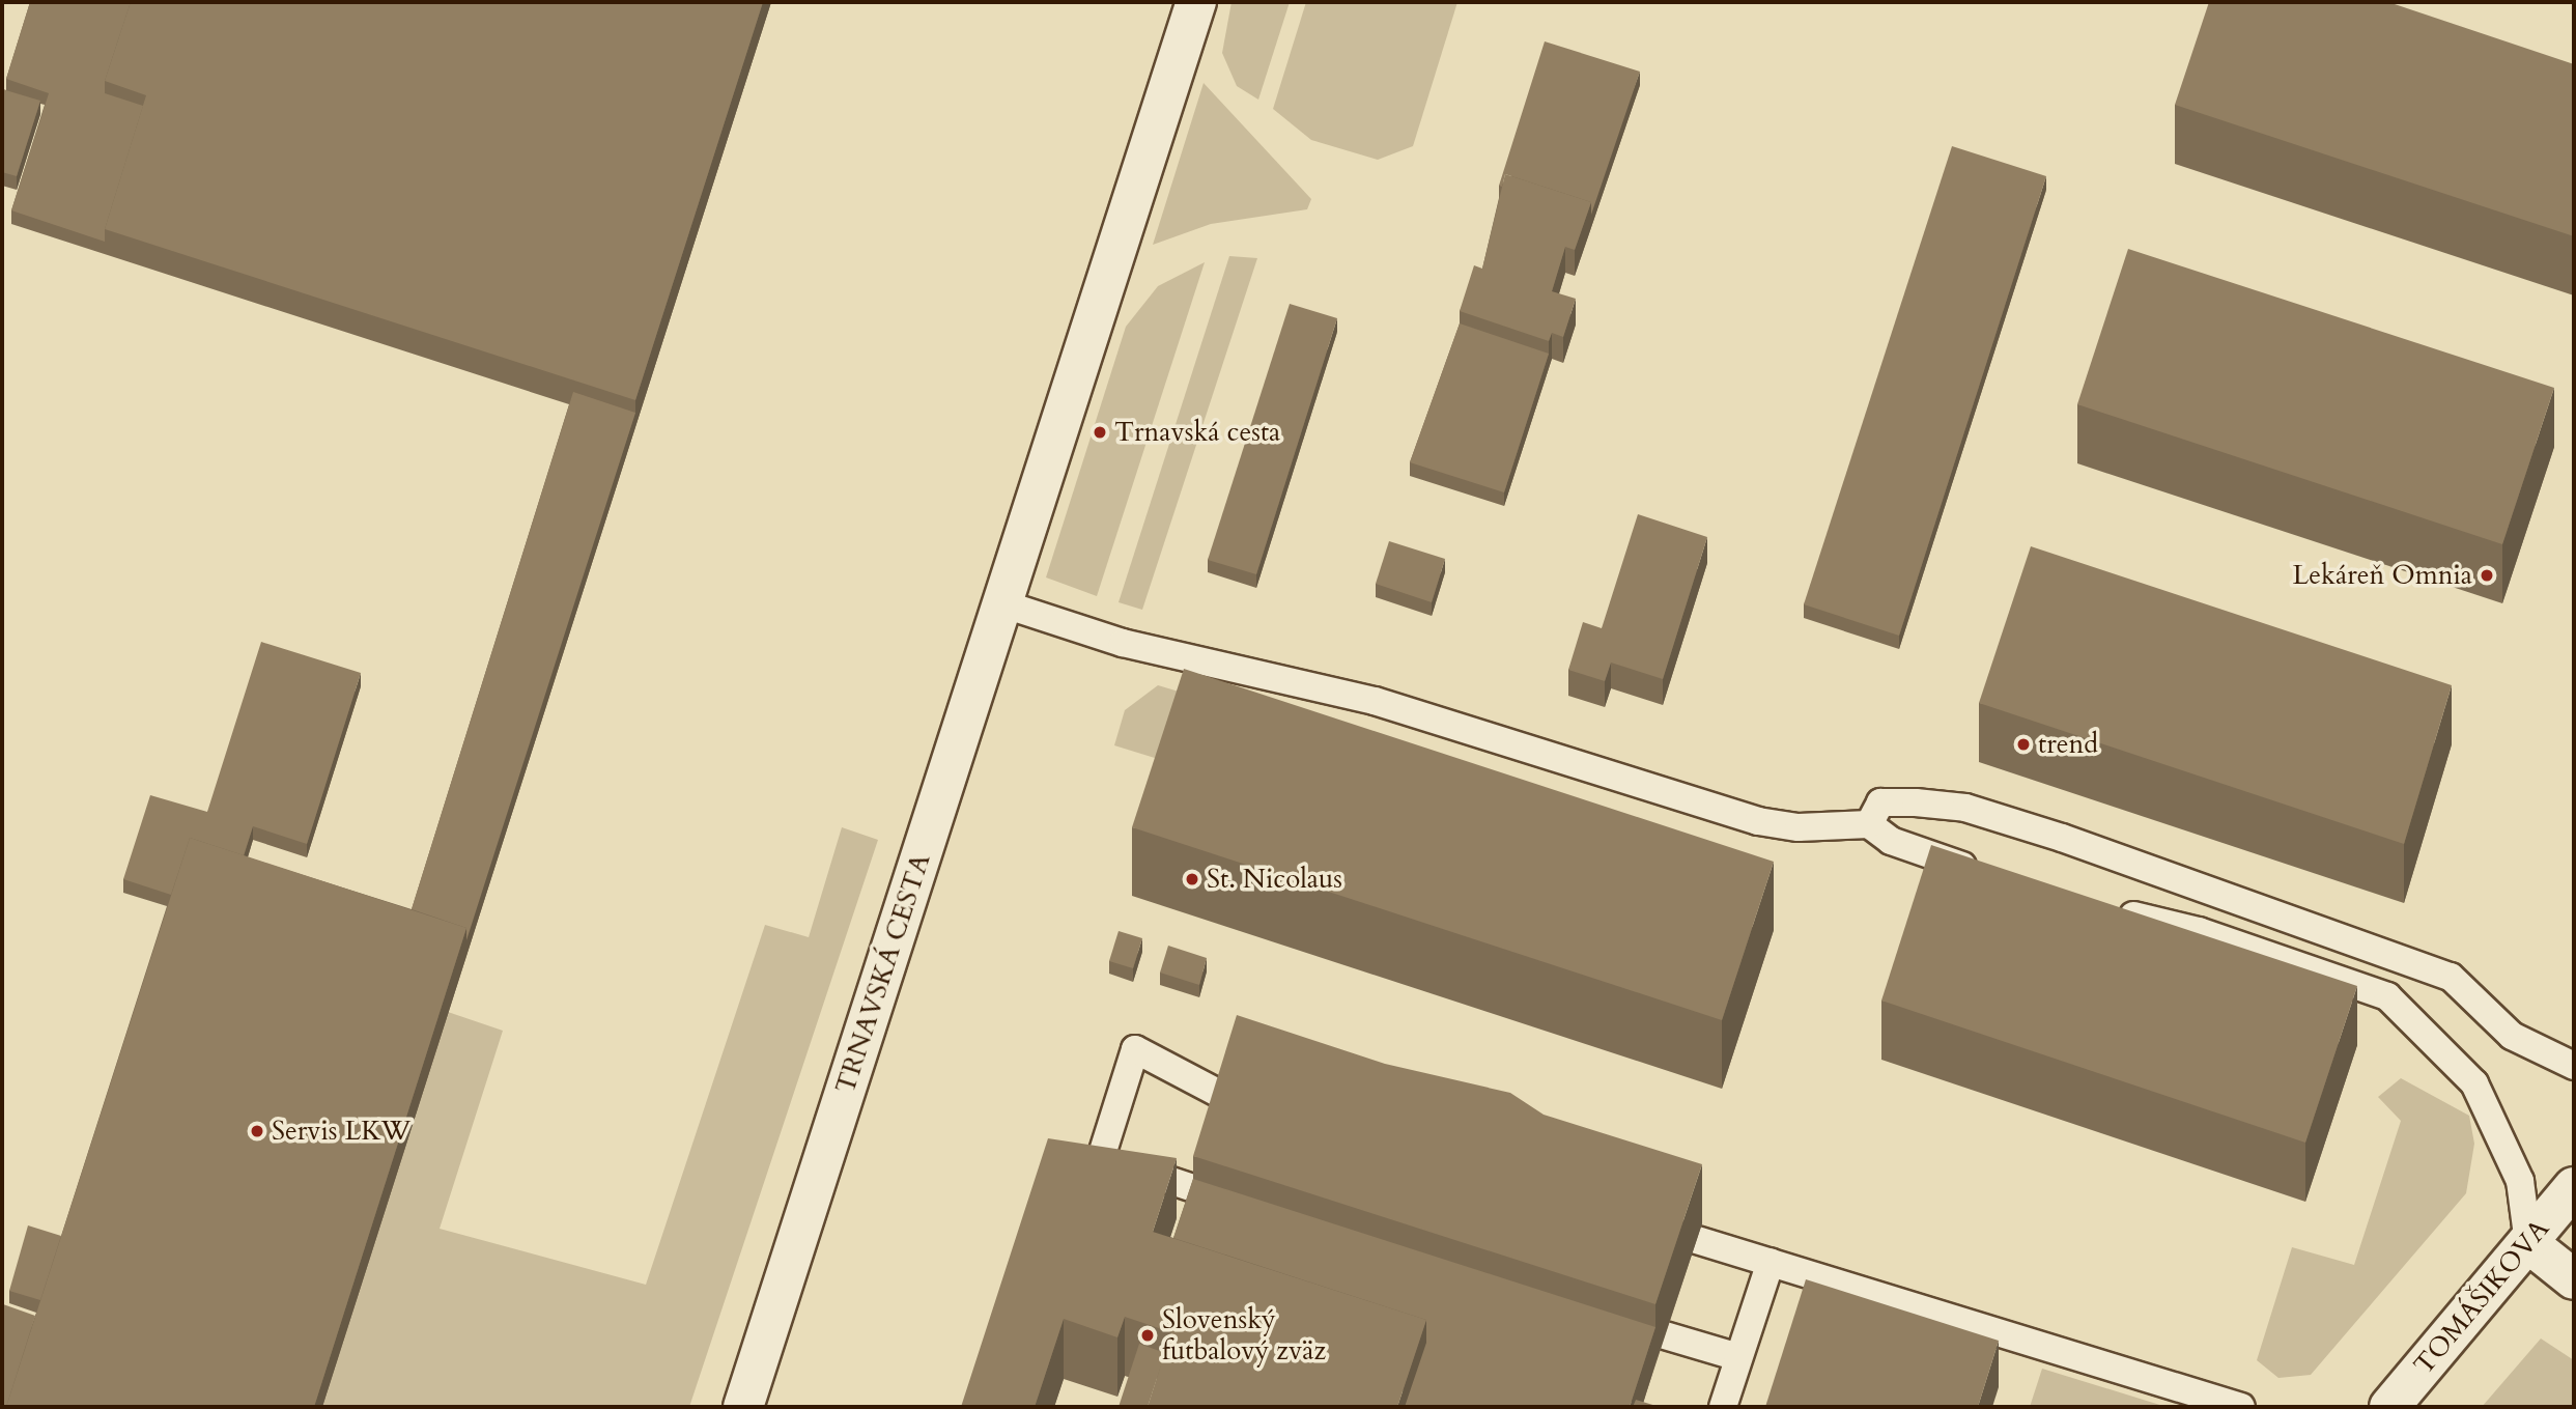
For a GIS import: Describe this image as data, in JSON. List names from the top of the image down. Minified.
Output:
{"streets":{"main road":["TRNAVSKÁ CESTA","TOMÁŠIKOVA"]},"places":["Trnavská cesta","Lekáreň Omnia","trend","St. Nicolaus","Servis LKW","Slovenský futbalový zväz"]}
